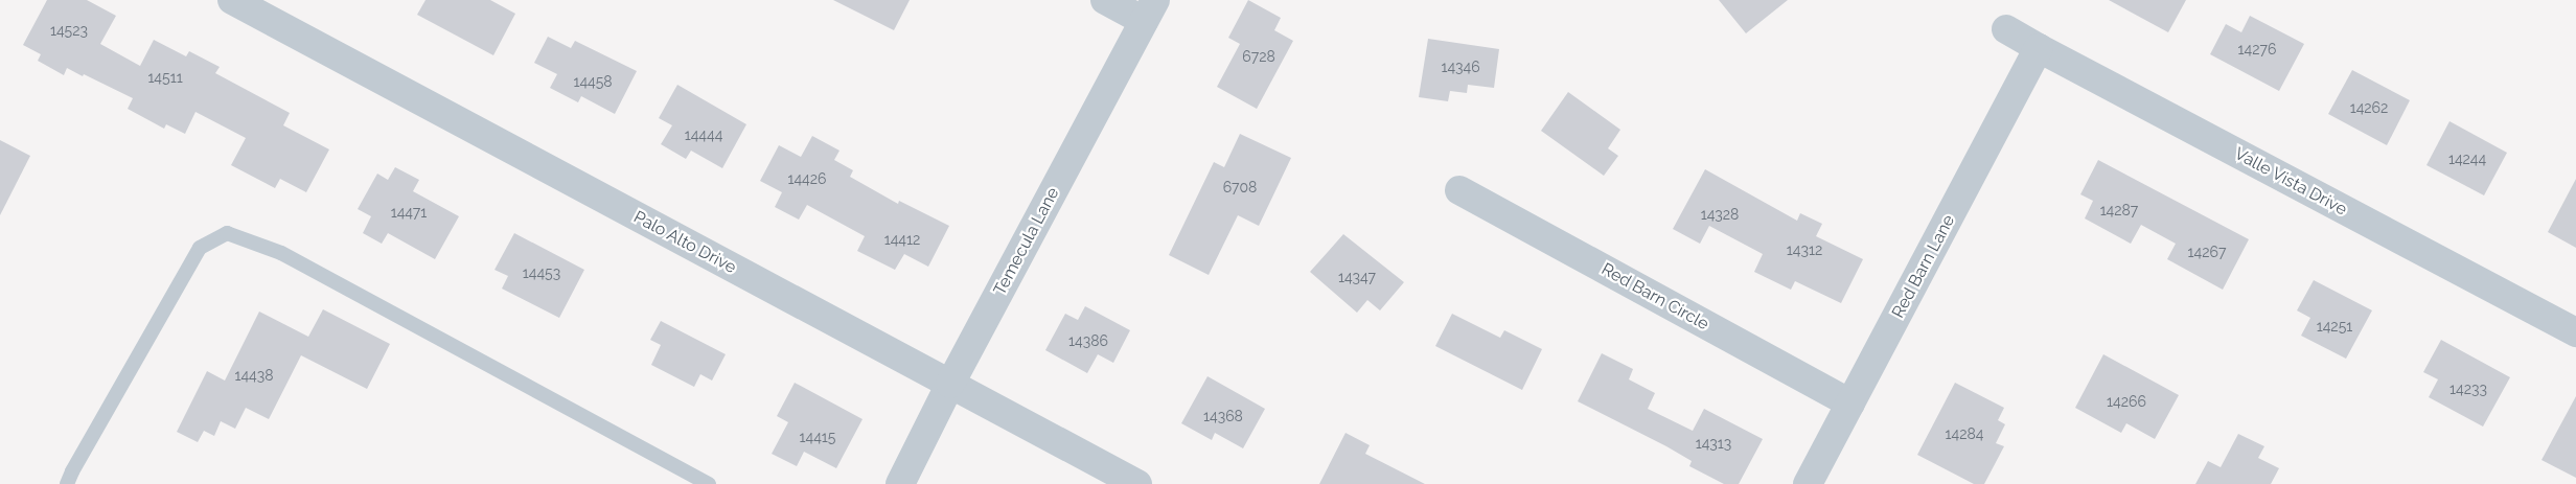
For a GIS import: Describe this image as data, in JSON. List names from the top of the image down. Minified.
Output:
{"streets":{"street":["Valle Vista Drive","Temecula Lane","Palo Alto Drive","Red Barn Lane","Red Barn Circle"]},"crossings":[["Valle Vista Drive","Red Barn Lane"],["Temecula Lane","Palo Alto Drive"],["Red Barn Lane","Red Barn Circle"]],"house_numbers":["14523","14276","6728","14346","14511","14458","14262","14444","14244","14426","6708","14287","14471","14328","14412","14312","14267","14453","14347","14251","14386","14438","14233","14266","14368","14284","14415","14313"]}
